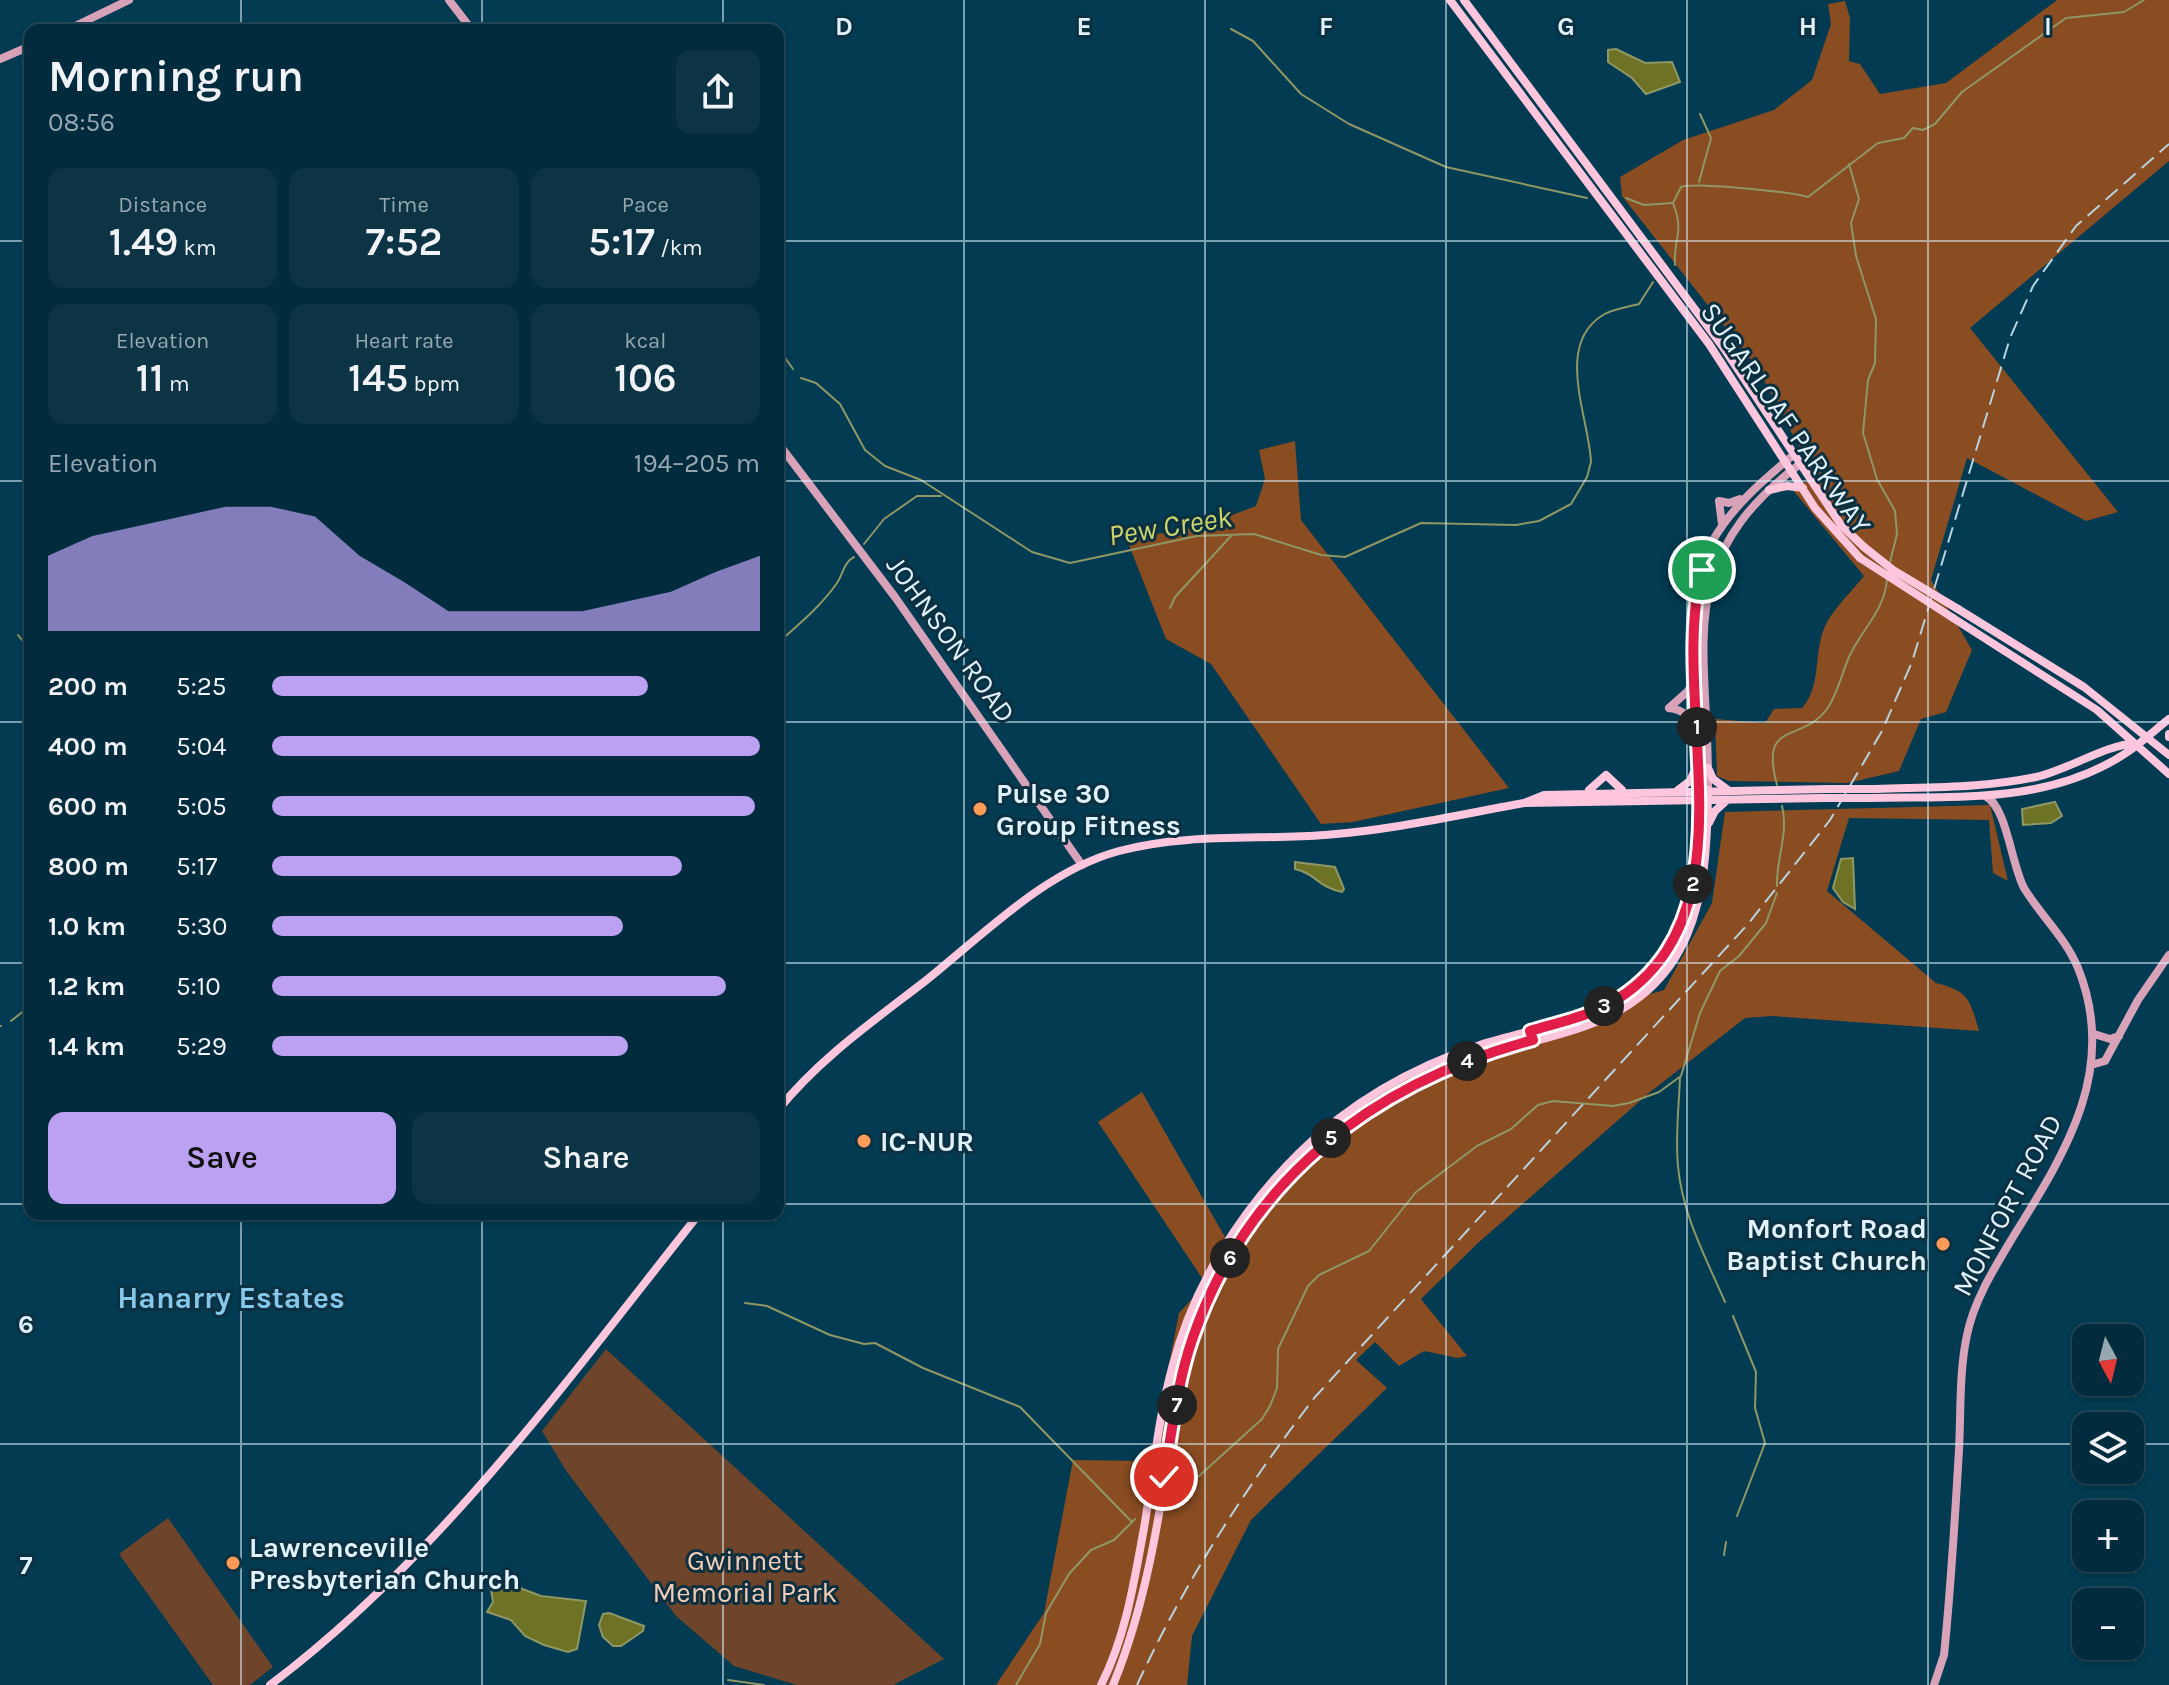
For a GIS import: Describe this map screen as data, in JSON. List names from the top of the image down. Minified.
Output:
{"streets":{"main road":["SUGARLOAF PARKWAY"],"street":["JOHNSON ROAD","MONFORT ROAD"]},"districts":["Hanarry Estates"],"water":["Pew Creek"],"parks":["Gwinnett Memorial Park"],"places":["Pulse 30 Group Fitness","IC-NUR","Monfort Road Baptist Church","Lawrenceville Presbyterian Church"],"north":"bottom","page":{"heading":["Morning run","08:56"],"stats":[["Distance","1.49 km"],["Time","7:52"],["Pace","5:17 /km"],["Elevation","11 m"],["Heart rate","145 bpm"],["kcal","106"]],"chart":["Elevation","194–205 m"],"list":[{"name":"200 m","note":"5:25"},{"name":"400 m","note":"5:04"},{"name":"600 m","note":"5:05"},{"name":"800 m","note":"5:17"},{"name":"1.0 km","note":"5:30"},{"name":"1.2 km","note":"5:10"},{"name":"1.4 km","note":"5:29"}],"pins":["1","2","3","4","5","6","7"],"buttons":["Save","Share"],"map_buttons":["+","−"]},"grid":{"columns":["D","E","F","G","H","I"],"rows":["6","7"]}}
